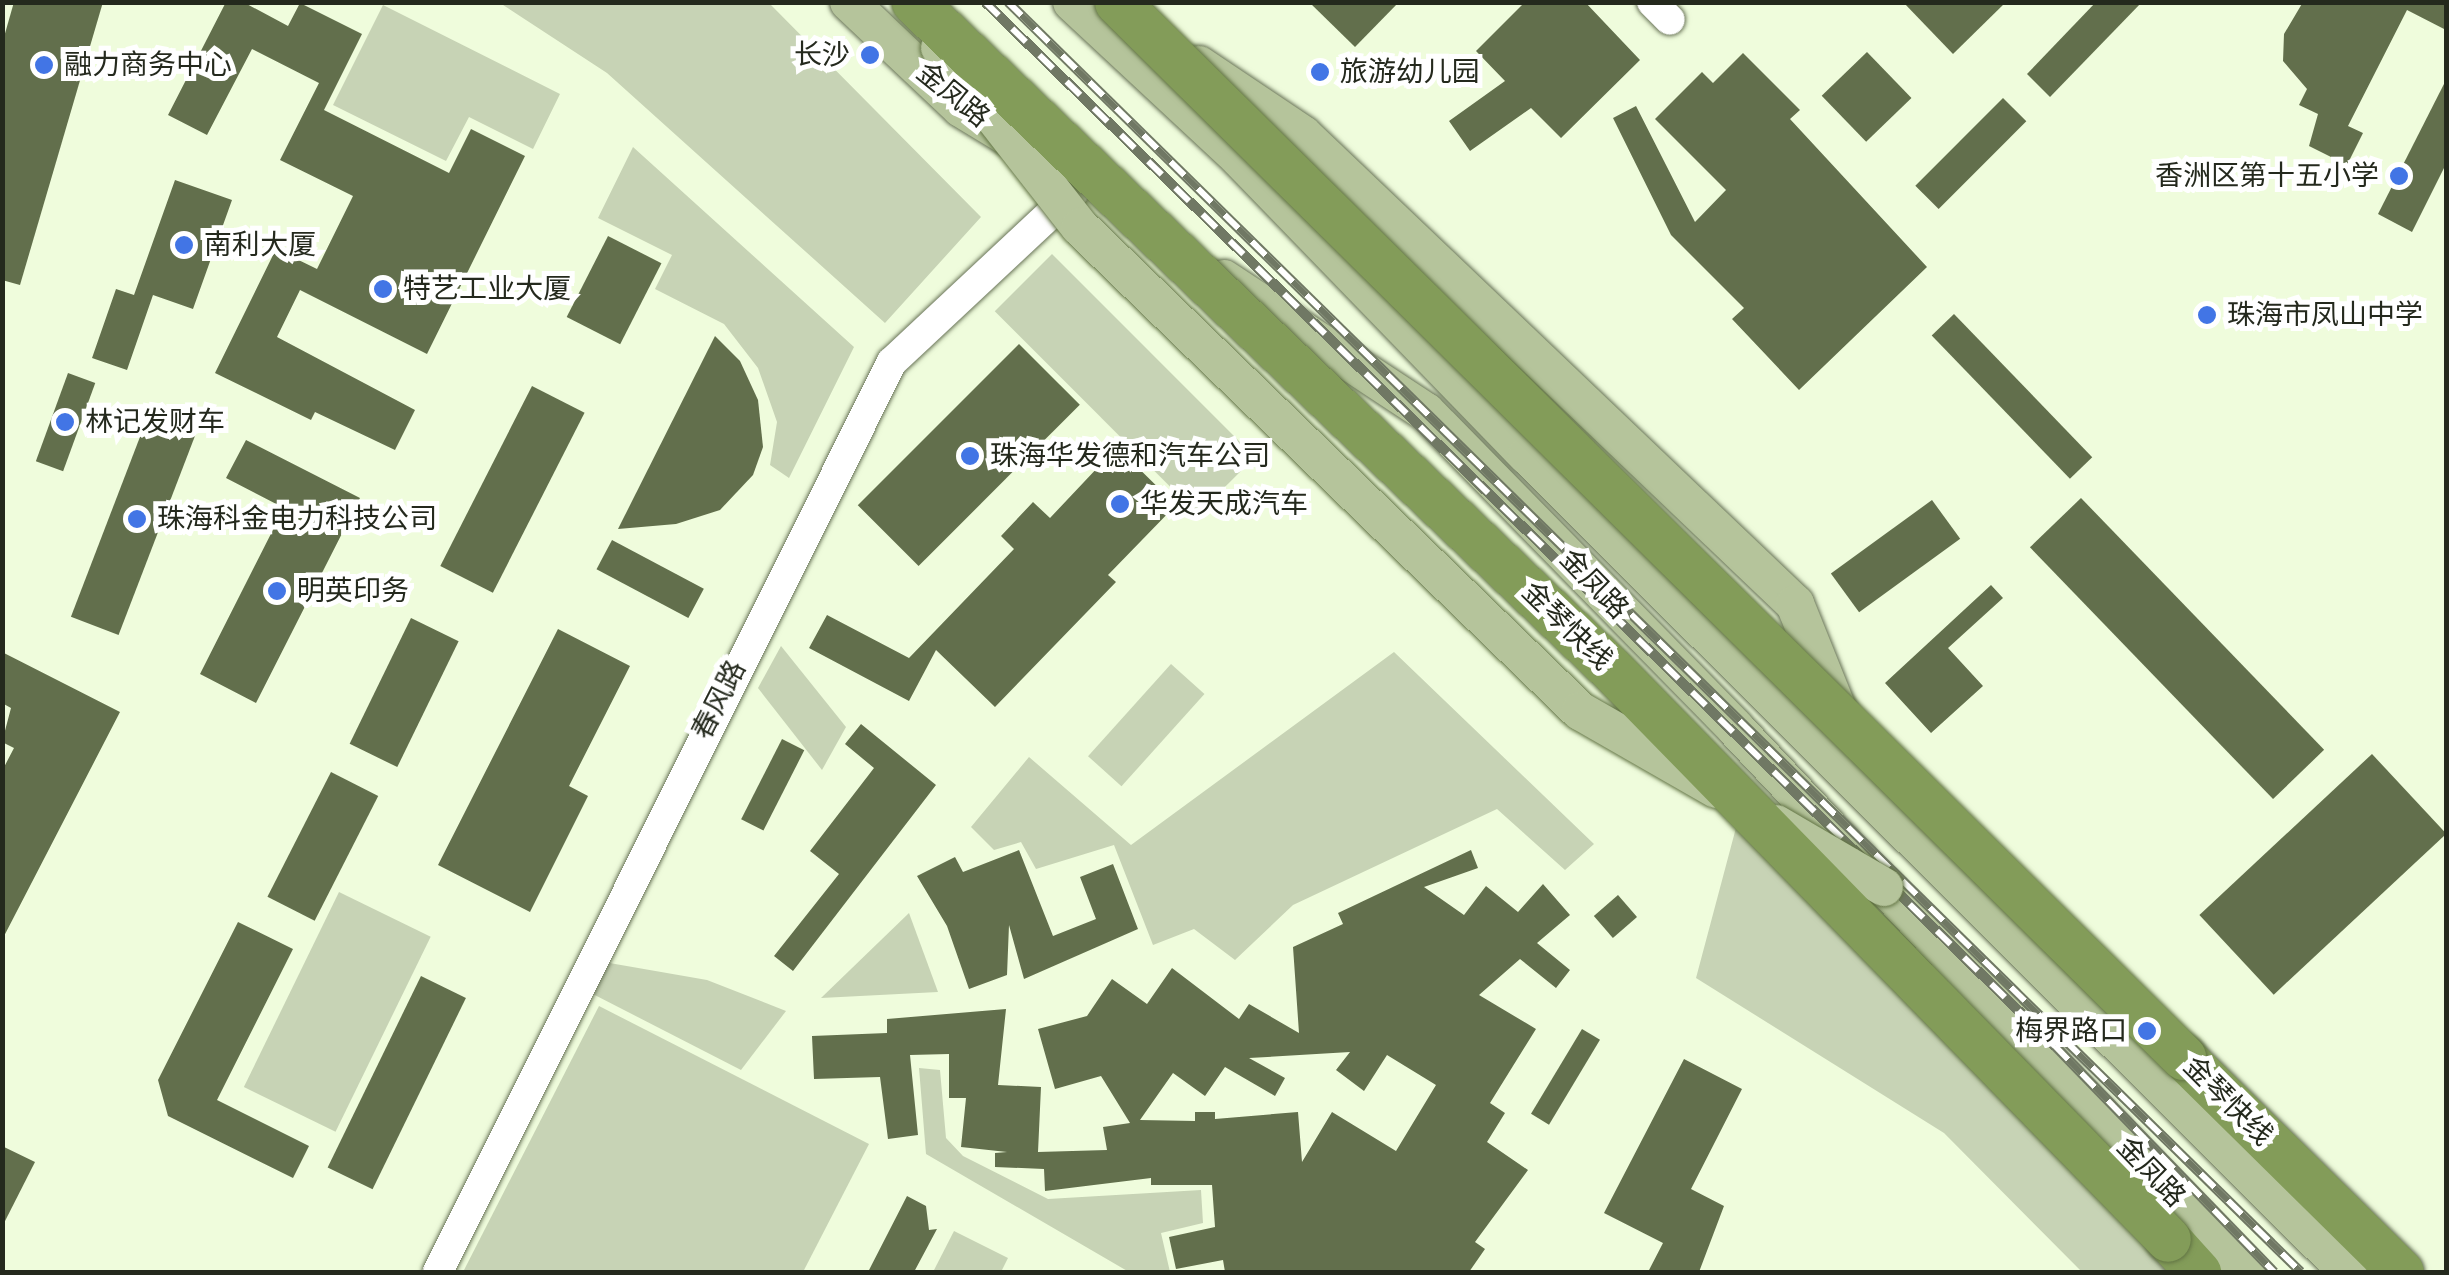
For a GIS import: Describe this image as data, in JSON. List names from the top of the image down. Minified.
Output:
{"streets":{"highway":["金琴快线"],"main road":["金凤路"],"street":["春风路"]},"crossings":[["金凤路","春风路"]],"places":["长沙","融力商务中心","旅游幼儿园","香洲区第十五小学","南利大厦","特艺工业大厦","珠海市凤山中学","林记发财车","珠海华发德和汽车公司","华发天成汽车","珠海科金电力科技公司","明英印务","梅界路口"]}
